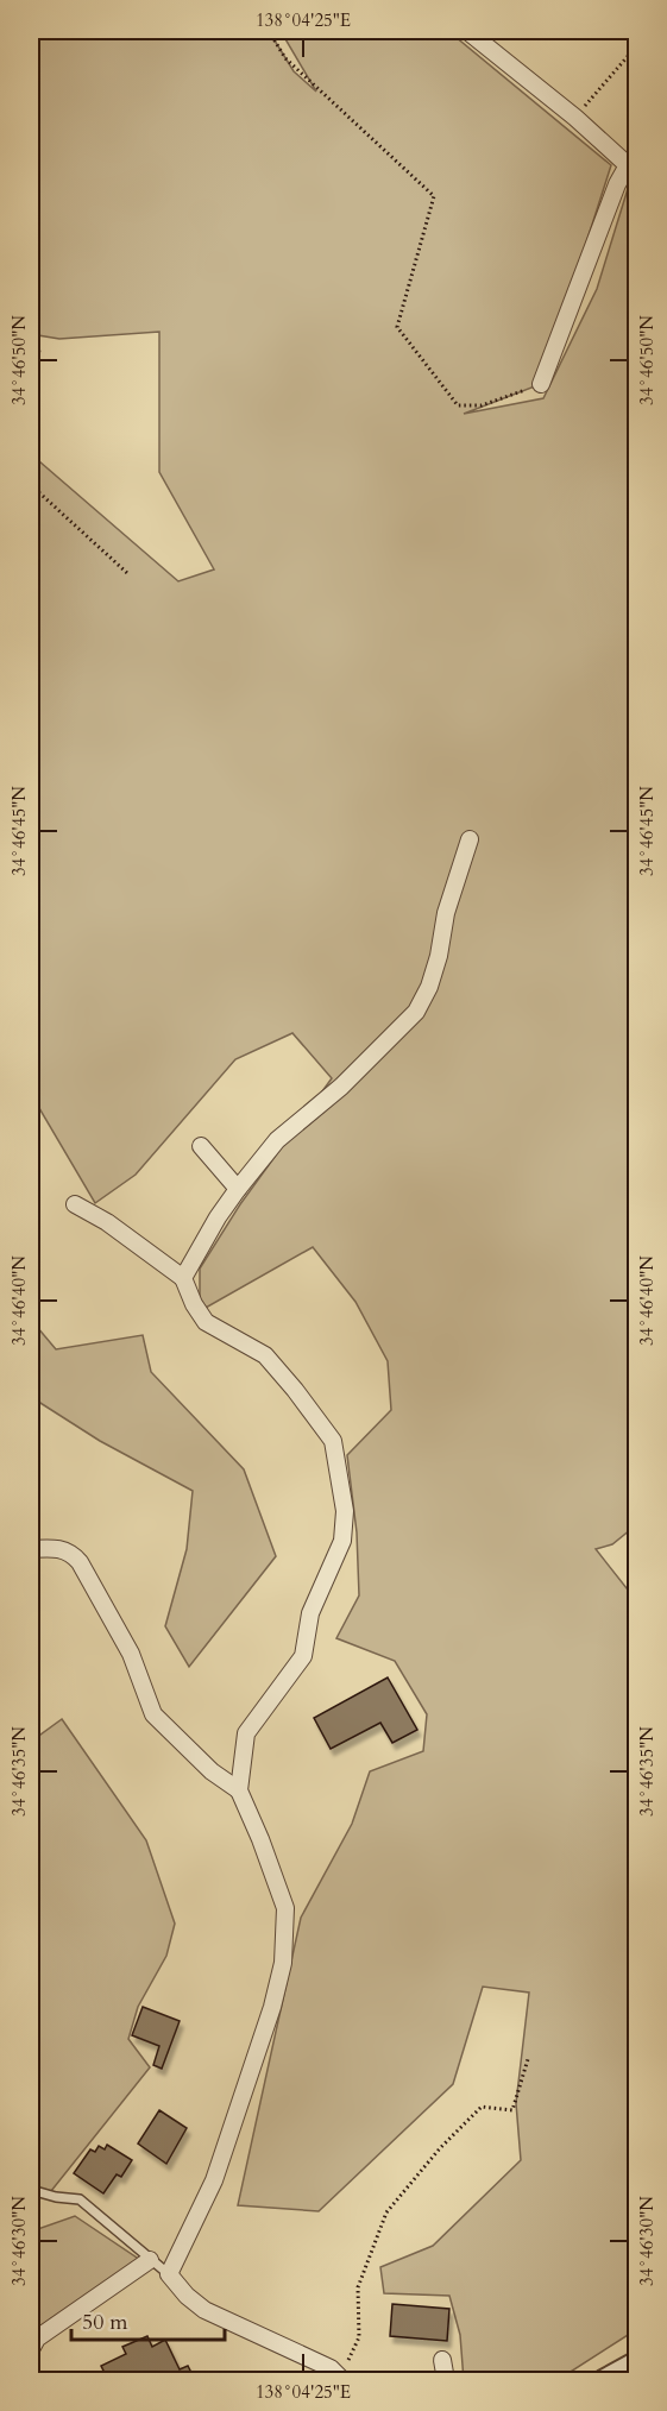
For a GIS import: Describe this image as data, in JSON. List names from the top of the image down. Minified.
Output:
{"scale_bar":"50 m","coordinates":["138°04'25\"E","34°46'50\"N","34°46'45\"N","34°46'40\"N","34°46'35\"N","34°46'30\"N"]}
